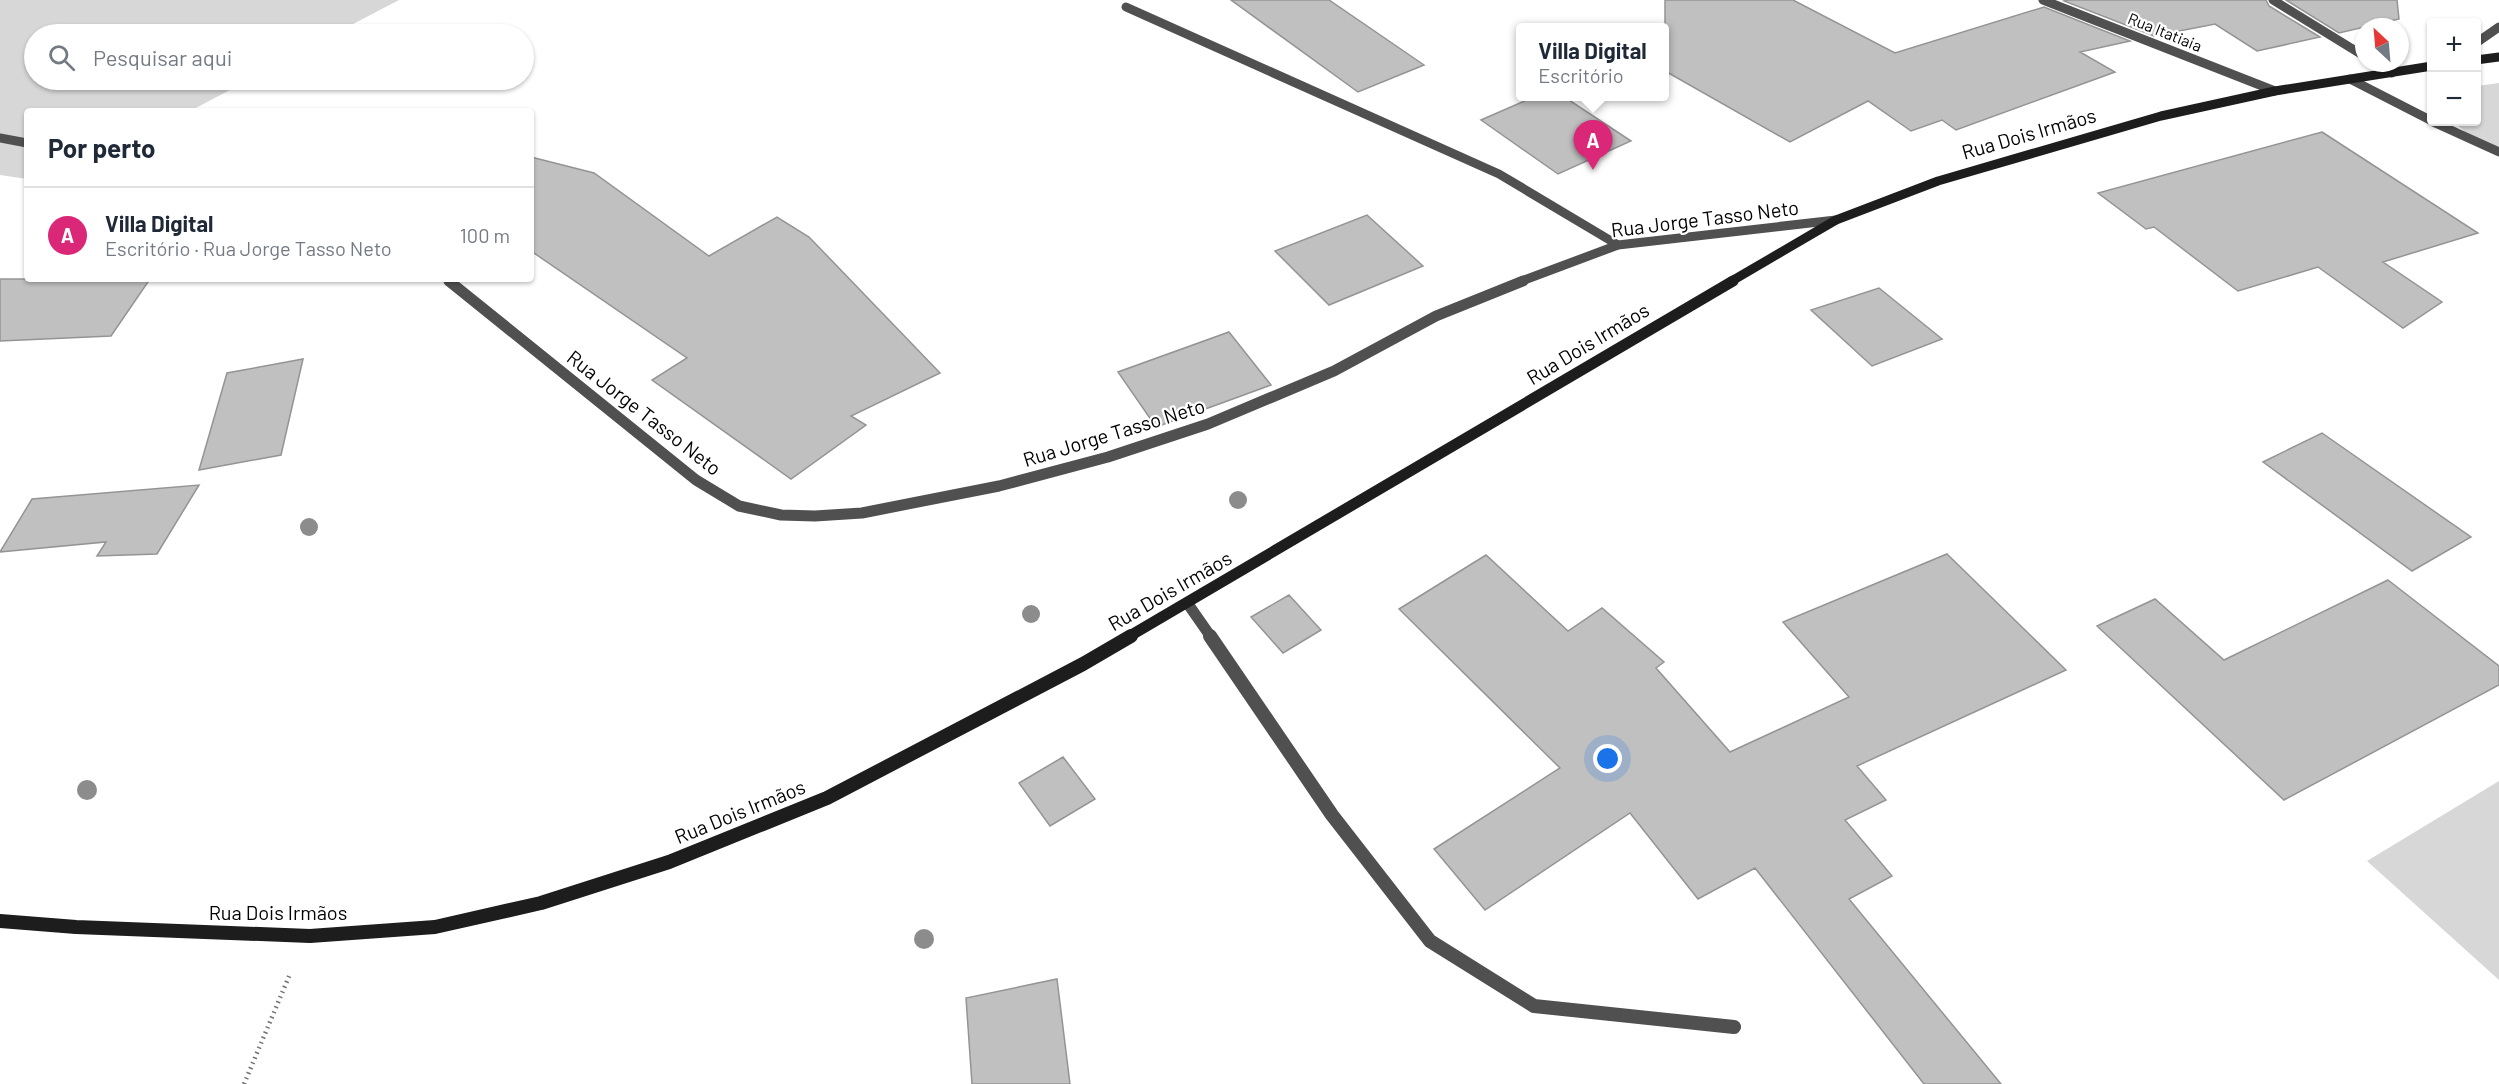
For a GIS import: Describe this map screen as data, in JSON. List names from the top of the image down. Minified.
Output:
{"streets":{"main road":["Rua Dois Irmãos"],"street":["Rua Itatiaia","Rua Jorge Tasso Neto"]},"crossings":[["Rua Itatiaia","Rua Dois Irmãos"],["Rua Dois Irmãos","Rua Jorge Tasso Neto"]],"north":"top left","page":{"map_buttons":["+","−"],"popup":["Villa Digital","Escritório"],"search":"Pesquisar aqui","heading":"Por perto","pins":"A","list":[{"mark":"A","name":"Villa Digital","note":"Escritório · Rua Jorge Tasso Neto","value":"100 m"}]}}
